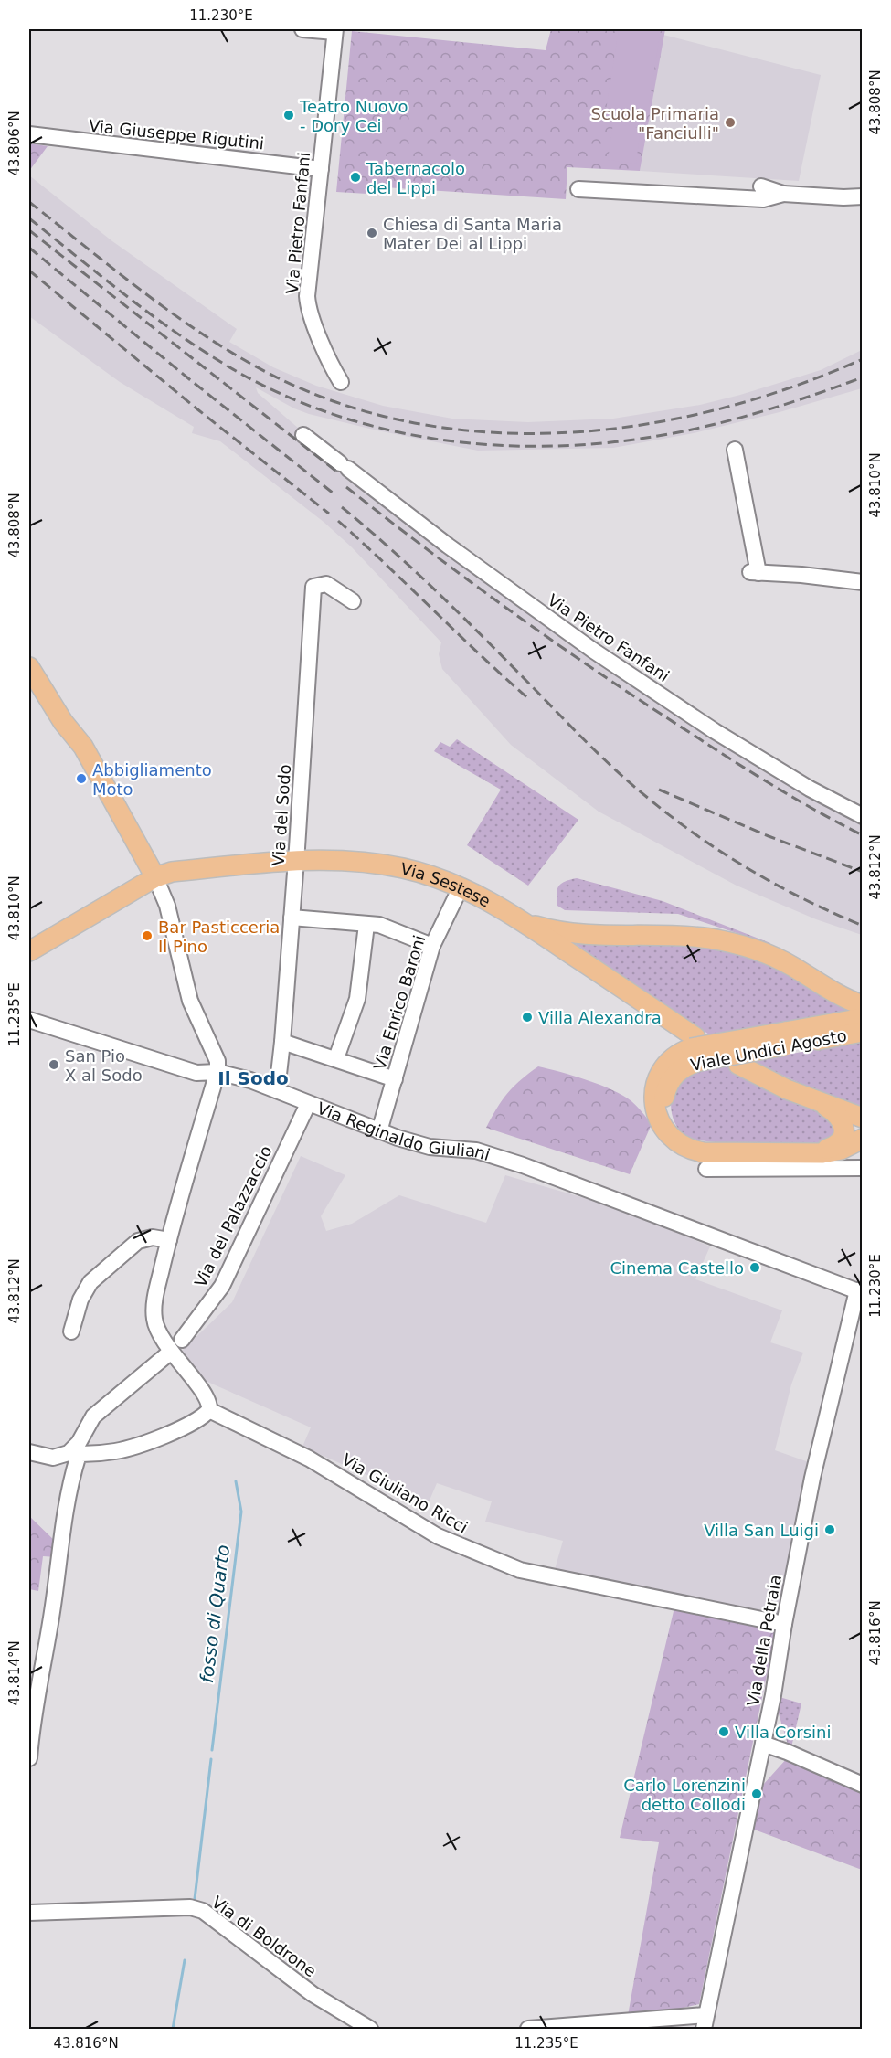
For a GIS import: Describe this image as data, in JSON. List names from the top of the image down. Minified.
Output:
{"streets":{"main road":["Via Sestese","Viale Undici Agosto"],"street":["Via Giuseppe Rigutini","Via Pietro Fanfani","Via del Sodo","Via Enrico Baroni","Via Reginaldo Giuliani","Via del Palazzaccio","Via Giuliano Ricci","Via della Petraia","Via di Boldrone"]},"crossings":[["Via Giuseppe Rigutini","Via Pietro Fanfani"],["Via del Sodo","Via Sestese"],["Via del Sodo","Via Reginaldo Giuliani"],["Via Sestese","Via Enrico Baroni"],["Via Sestese","Viale Undici Agosto"],["Via Enrico Baroni","Via Reginaldo Giuliani"],["Via Reginaldo Giuliani","Via del Palazzaccio"],["Via Reginaldo Giuliani","Via della Petraia"],["Via Giuliano Ricci","Via della Petraia"]],"districts":["Il Sodo"],"water":["fosso di Quarto"],"places":["Teatro Nuovo - Dory Cei","Scuola Primaria \"Fanciulli\"","Tabernacolo del Lippi","Chiesa di Santa Maria Mater Dei al Lippi","Abbigliamento Moto","Bar Pasticceria Il Pino","Villa Alexandra","San Pio X al Sodo","Cinema Castello","Villa San Luigi","Villa Corsini","Carlo Lorenzini detto Collodi"],"coordinates":["11.230°E","43.808°N","43.806°N","43.810°N","43.812°N","11.235°E","43.816°N","43.814°N"]}
